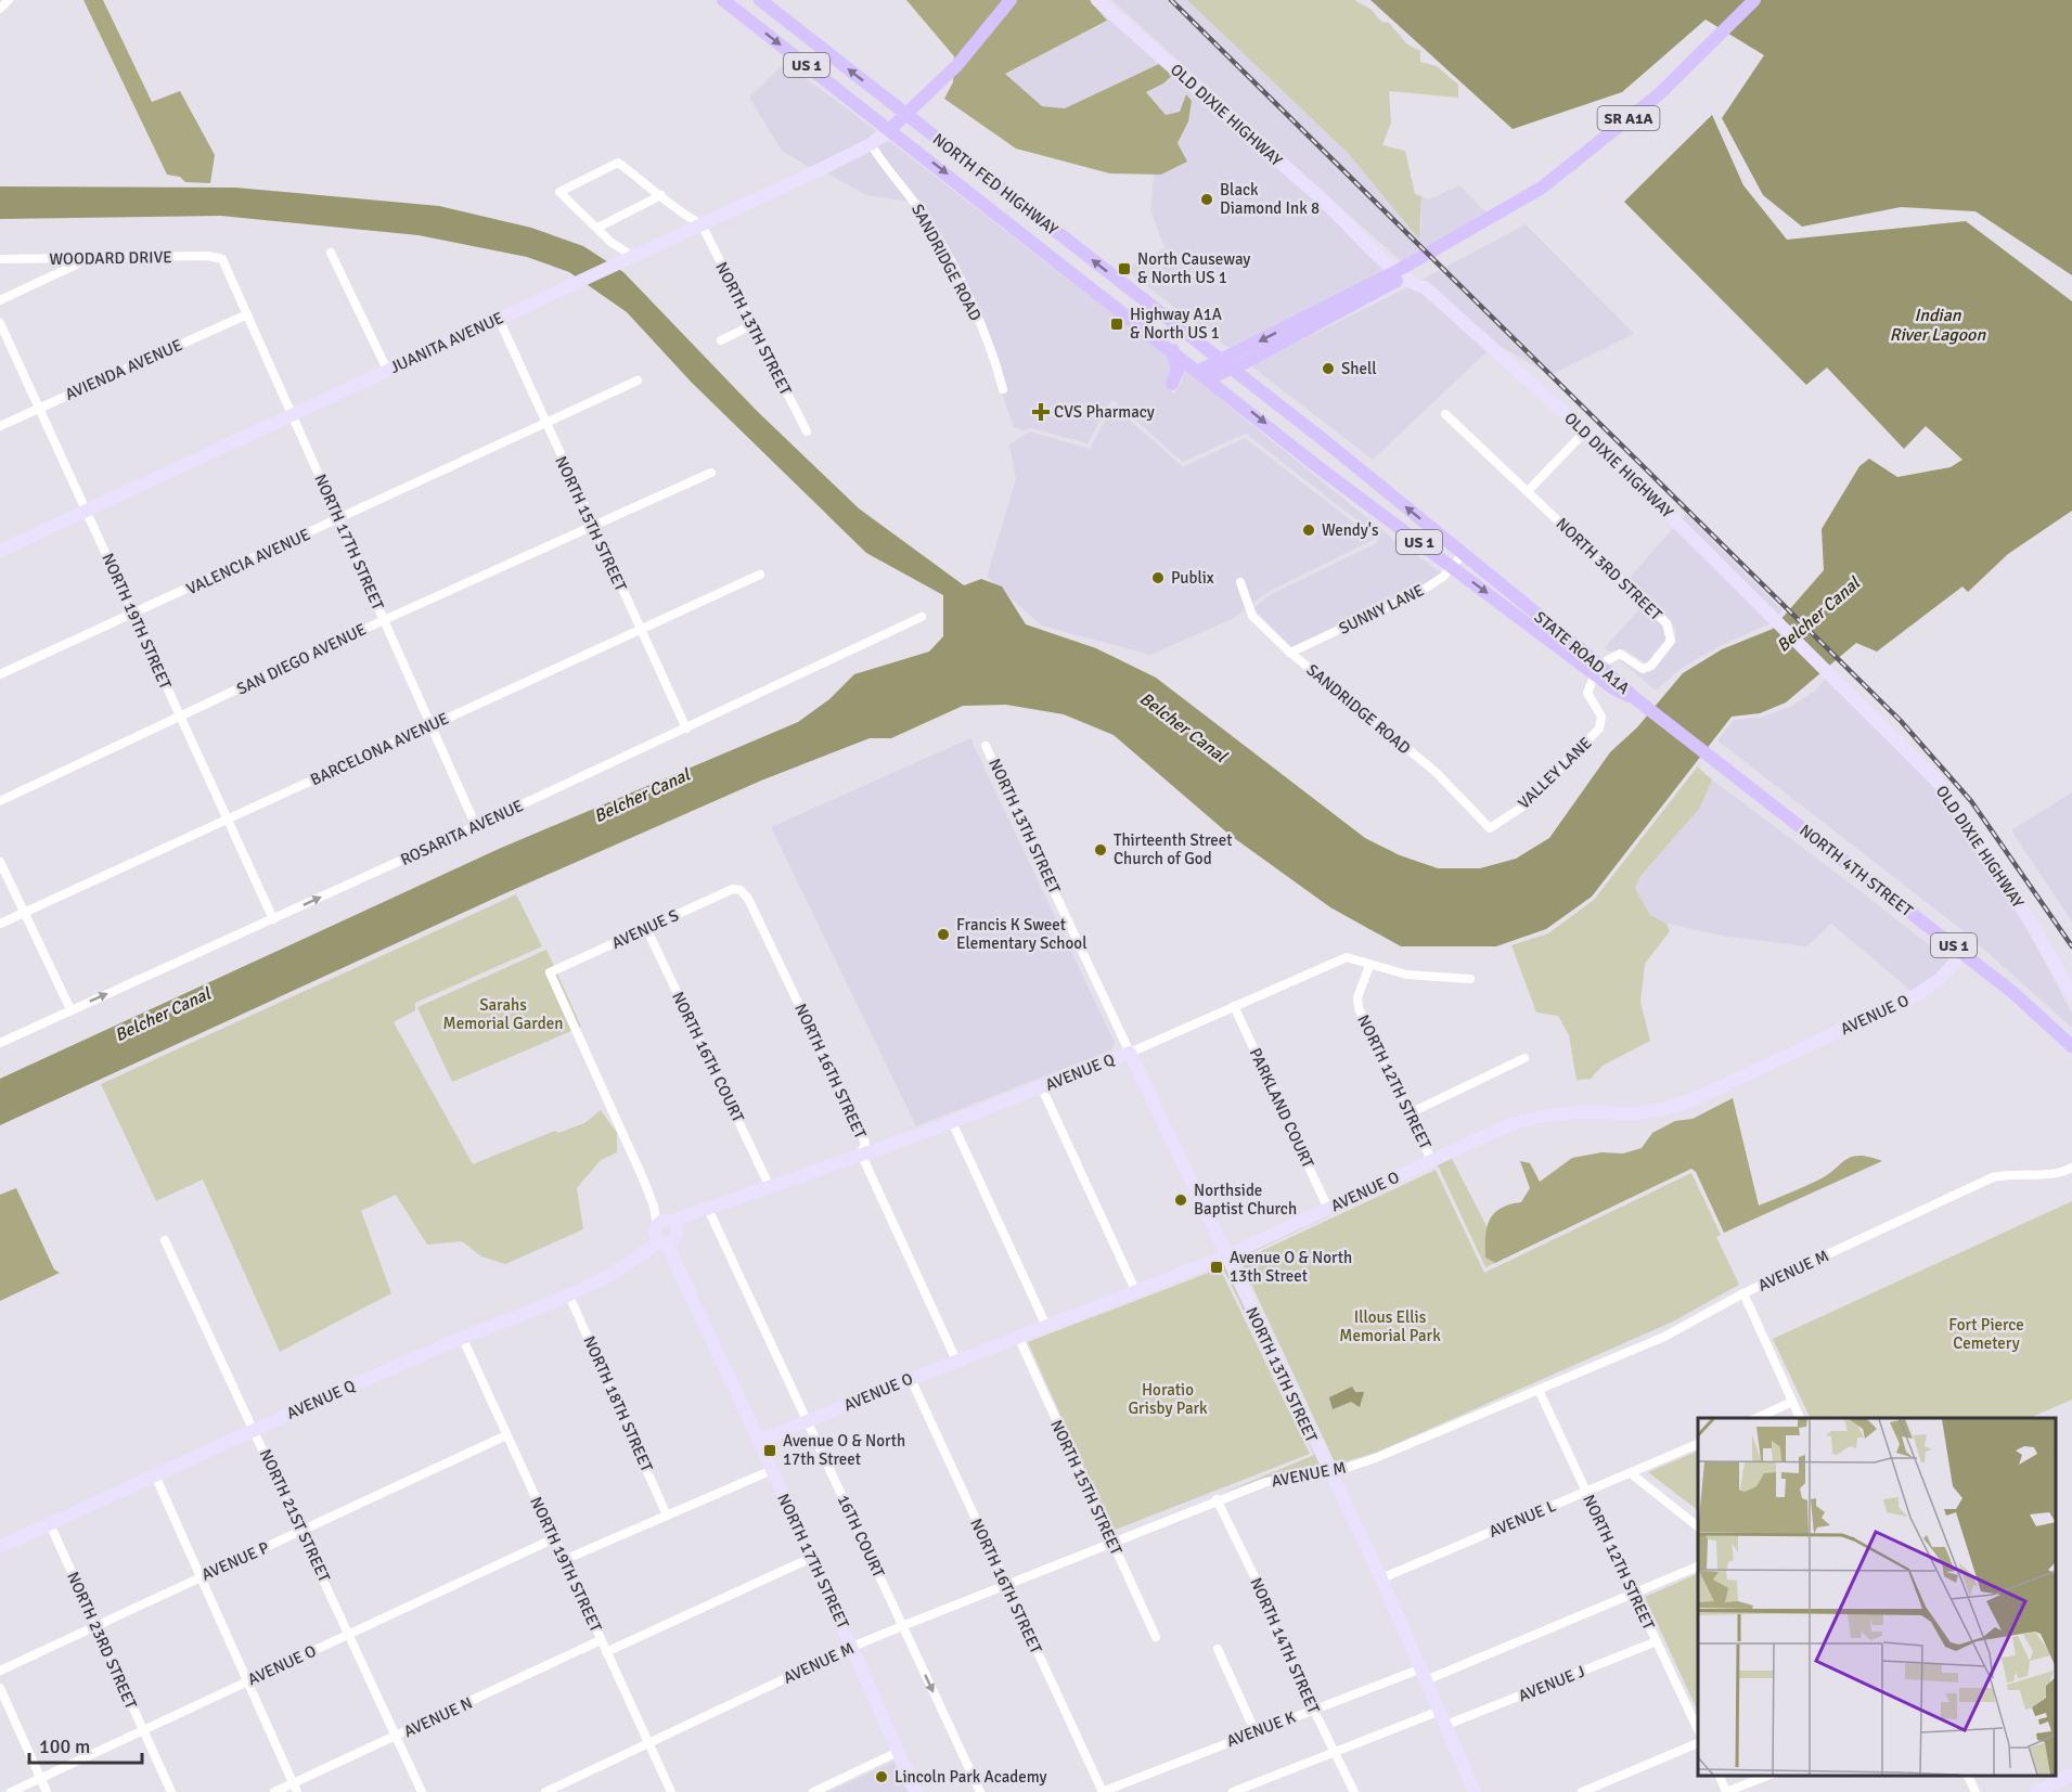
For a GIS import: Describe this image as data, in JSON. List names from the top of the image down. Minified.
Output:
{"streets":{"main road":["US 1","SR A1A","NORTH FED HIGHWAY","STATE ROAD A1A","NORTH 4TH STREET"],"street":["OLD DIXIE HIGHWAY","WOODARD DRIVE","SANDRIDGE ROAD","NORTH 13TH STREET","JUANITA AVENUE","AVIENDA AVENUE","NORTH 15TH STREET","NORTH 17TH STREET","VALENCIA AVENUE","NORTH 3RD STREET","SUNNY LANE","NORTH 19TH STREET","SAN DIEGO AVENUE","BARCELONA AVENUE","VALLEY LANE","ROSARITA AVENUE","AVENUE S","AVENUE O","NORTH 16TH COURT","NORTH 16TH STREET","AVENUE Q","NORTH 12TH STREET","PARKLAND COURT","AVENUE M","NORTH 18TH STREET","NORTH 21ST STREET","AVENUE L","16TH COURT","AVENUE P","NORTH 23RD STREET","NORTH 14TH STREET","AVENUE J","AVENUE N","AVENUE K"]},"crossings":[["US 1","SR A1A"],["US 1","NORTH FED HIGHWAY"],["US 1","STATE ROAD A1A"],["SR A1A","NORTH FED HIGHWAY"],["SR A1A","STATE ROAD A1A"],["NORTH FED HIGHWAY","JUANITA AVENUE"],["NORTH FED HIGHWAY","STATE ROAD A1A"],["WOODARD DRIVE","NORTH 17TH STREET"],["SANDRIDGE ROAD","JUANITA AVENUE"],["SANDRIDGE ROAD","SUNNY LANE"],["SANDRIDGE ROAD","VALLEY LANE"],["NORTH 13TH STREET","JUANITA AVENUE"],["NORTH 13TH STREET","AVENUE O"],["NORTH 13TH STREET","AVENUE Q"],["NORTH 13TH STREET","AVENUE M"],["NORTH 13TH STREET","AVENUE L"],["NORTH 13TH STREET","AVENUE J"],["NORTH 13TH STREET","AVENUE K"],["JUANITA AVENUE","NORTH 15TH STREET"],["JUANITA AVENUE","NORTH 17TH STREET"],["JUANITA AVENUE","NORTH 19TH STREET"],["AVIENDA AVENUE","NORTH 17TH STREET"],["AVIENDA AVENUE","NORTH 19TH STREET"],["NORTH 15TH STREET","VALENCIA AVENUE"],["NORTH 15TH STREET","SAN DIEGO AVENUE"],["NORTH 15TH STREET","BARCELONA AVENUE"],["NORTH 15TH STREET","ROSARITA AVENUE"],["NORTH 15TH STREET","AVENUE O"],["NORTH 15TH STREET","AVENUE M"],["NORTH 17TH STREET","VALENCIA AVENUE"],["NORTH 17TH STREET","SAN DIEGO AVENUE"],["NORTH 17TH STREET","BARCELONA AVENUE"],["NORTH 17TH STREET","ROSARITA AVENUE"],["NORTH 17TH STREET","AVENUE S"],["NORTH 17TH STREET","AVENUE O"],["NORTH 17TH STREET","AVENUE Q"],["NORTH 17TH STREET","AVENUE M"],["VALENCIA AVENUE","NORTH 19TH STREET"],["NORTH 3RD STREET","STATE ROAD A1A"],["NORTH 3RD STREET","VALLEY LANE"],["SUNNY LANE","STATE ROAD A1A"],["NORTH 19TH STREET","SAN DIEGO AVENUE"],["NORTH 19TH STREET","BARCELONA AVENUE"],["NORTH 19TH STREET","ROSARITA AVENUE"],["NORTH 19TH STREET","AVENUE O"],["NORTH 19TH STREET","AVENUE Q"],["NORTH 19TH STREET","AVENUE M"],["NORTH 19TH STREET","AVENUE P"],["NORTH 19TH STREET","AVENUE N"],["STATE ROAD A1A","VALLEY LANE"],["STATE ROAD A1A","NORTH 4TH STREET"],["NORTH 4TH STREET","AVENUE O"],["AVENUE S","NORTH 16TH COURT"],["AVENUE S","NORTH 16TH STREET"],["AVENUE S","AVENUE Q"],["AVENUE O","NORTH 16TH STREET"],["AVENUE O","NORTH 12TH STREET"],["AVENUE O","PARKLAND COURT"],["AVENUE O","NORTH 21ST STREET"],["AVENUE O","16TH COURT"],["AVENUE O","NORTH 23RD STREET"],["NORTH 16TH COURT","AVENUE Q"],["NORTH 16TH STREET","AVENUE Q"],["NORTH 16TH STREET","AVENUE M"],["NORTH 16TH STREET","AVENUE K"],["AVENUE Q","NORTH 12TH STREET"],["AVENUE Q","PARKLAND COURT"],["AVENUE Q","NORTH 18TH STREET"],["AVENUE Q","NORTH 21ST STREET"],["AVENUE Q","16TH COURT"],["AVENUE Q","NORTH 23RD STREET"],["NORTH 12TH STREET","AVENUE M"],["NORTH 12TH STREET","AVENUE L"],["NORTH 12TH STREET","AVENUE J"],["NORTH 12TH STREET","AVENUE K"],["AVENUE M","16TH COURT"],["AVENUE M","NORTH 14TH STREET"],["NORTH 21ST STREET","AVENUE P"],["NORTH 21ST STREET","AVENUE N"],["AVENUE P","NORTH 23RD STREET"],["NORTH 14TH STREET","AVENUE K"]],"one_way":["ROSARITA AVENUE"],"water":["Indian River Lagoon","Belcher Canal"],"parks":["Sarahs Memorial Garden","Illous Ellis Memorial Park","Fort Pierce Cemetery","Horatio Grisby Park"],"places":{"other":["Black Diamond Ink 8","Shell","Wendy's","Publix","Thirteenth Street Church of God","Francis K Sweet Elementary School","Northside Baptist Church","Lincoln Park Academy"],"transit":["North Causeway & North US 1","Highway A1A & North US 1","Avenue O & North 13th Street","Avenue O & North 17th Street"],"health":["CVS Pharmacy"]},"scale_bar":"100 m"}
